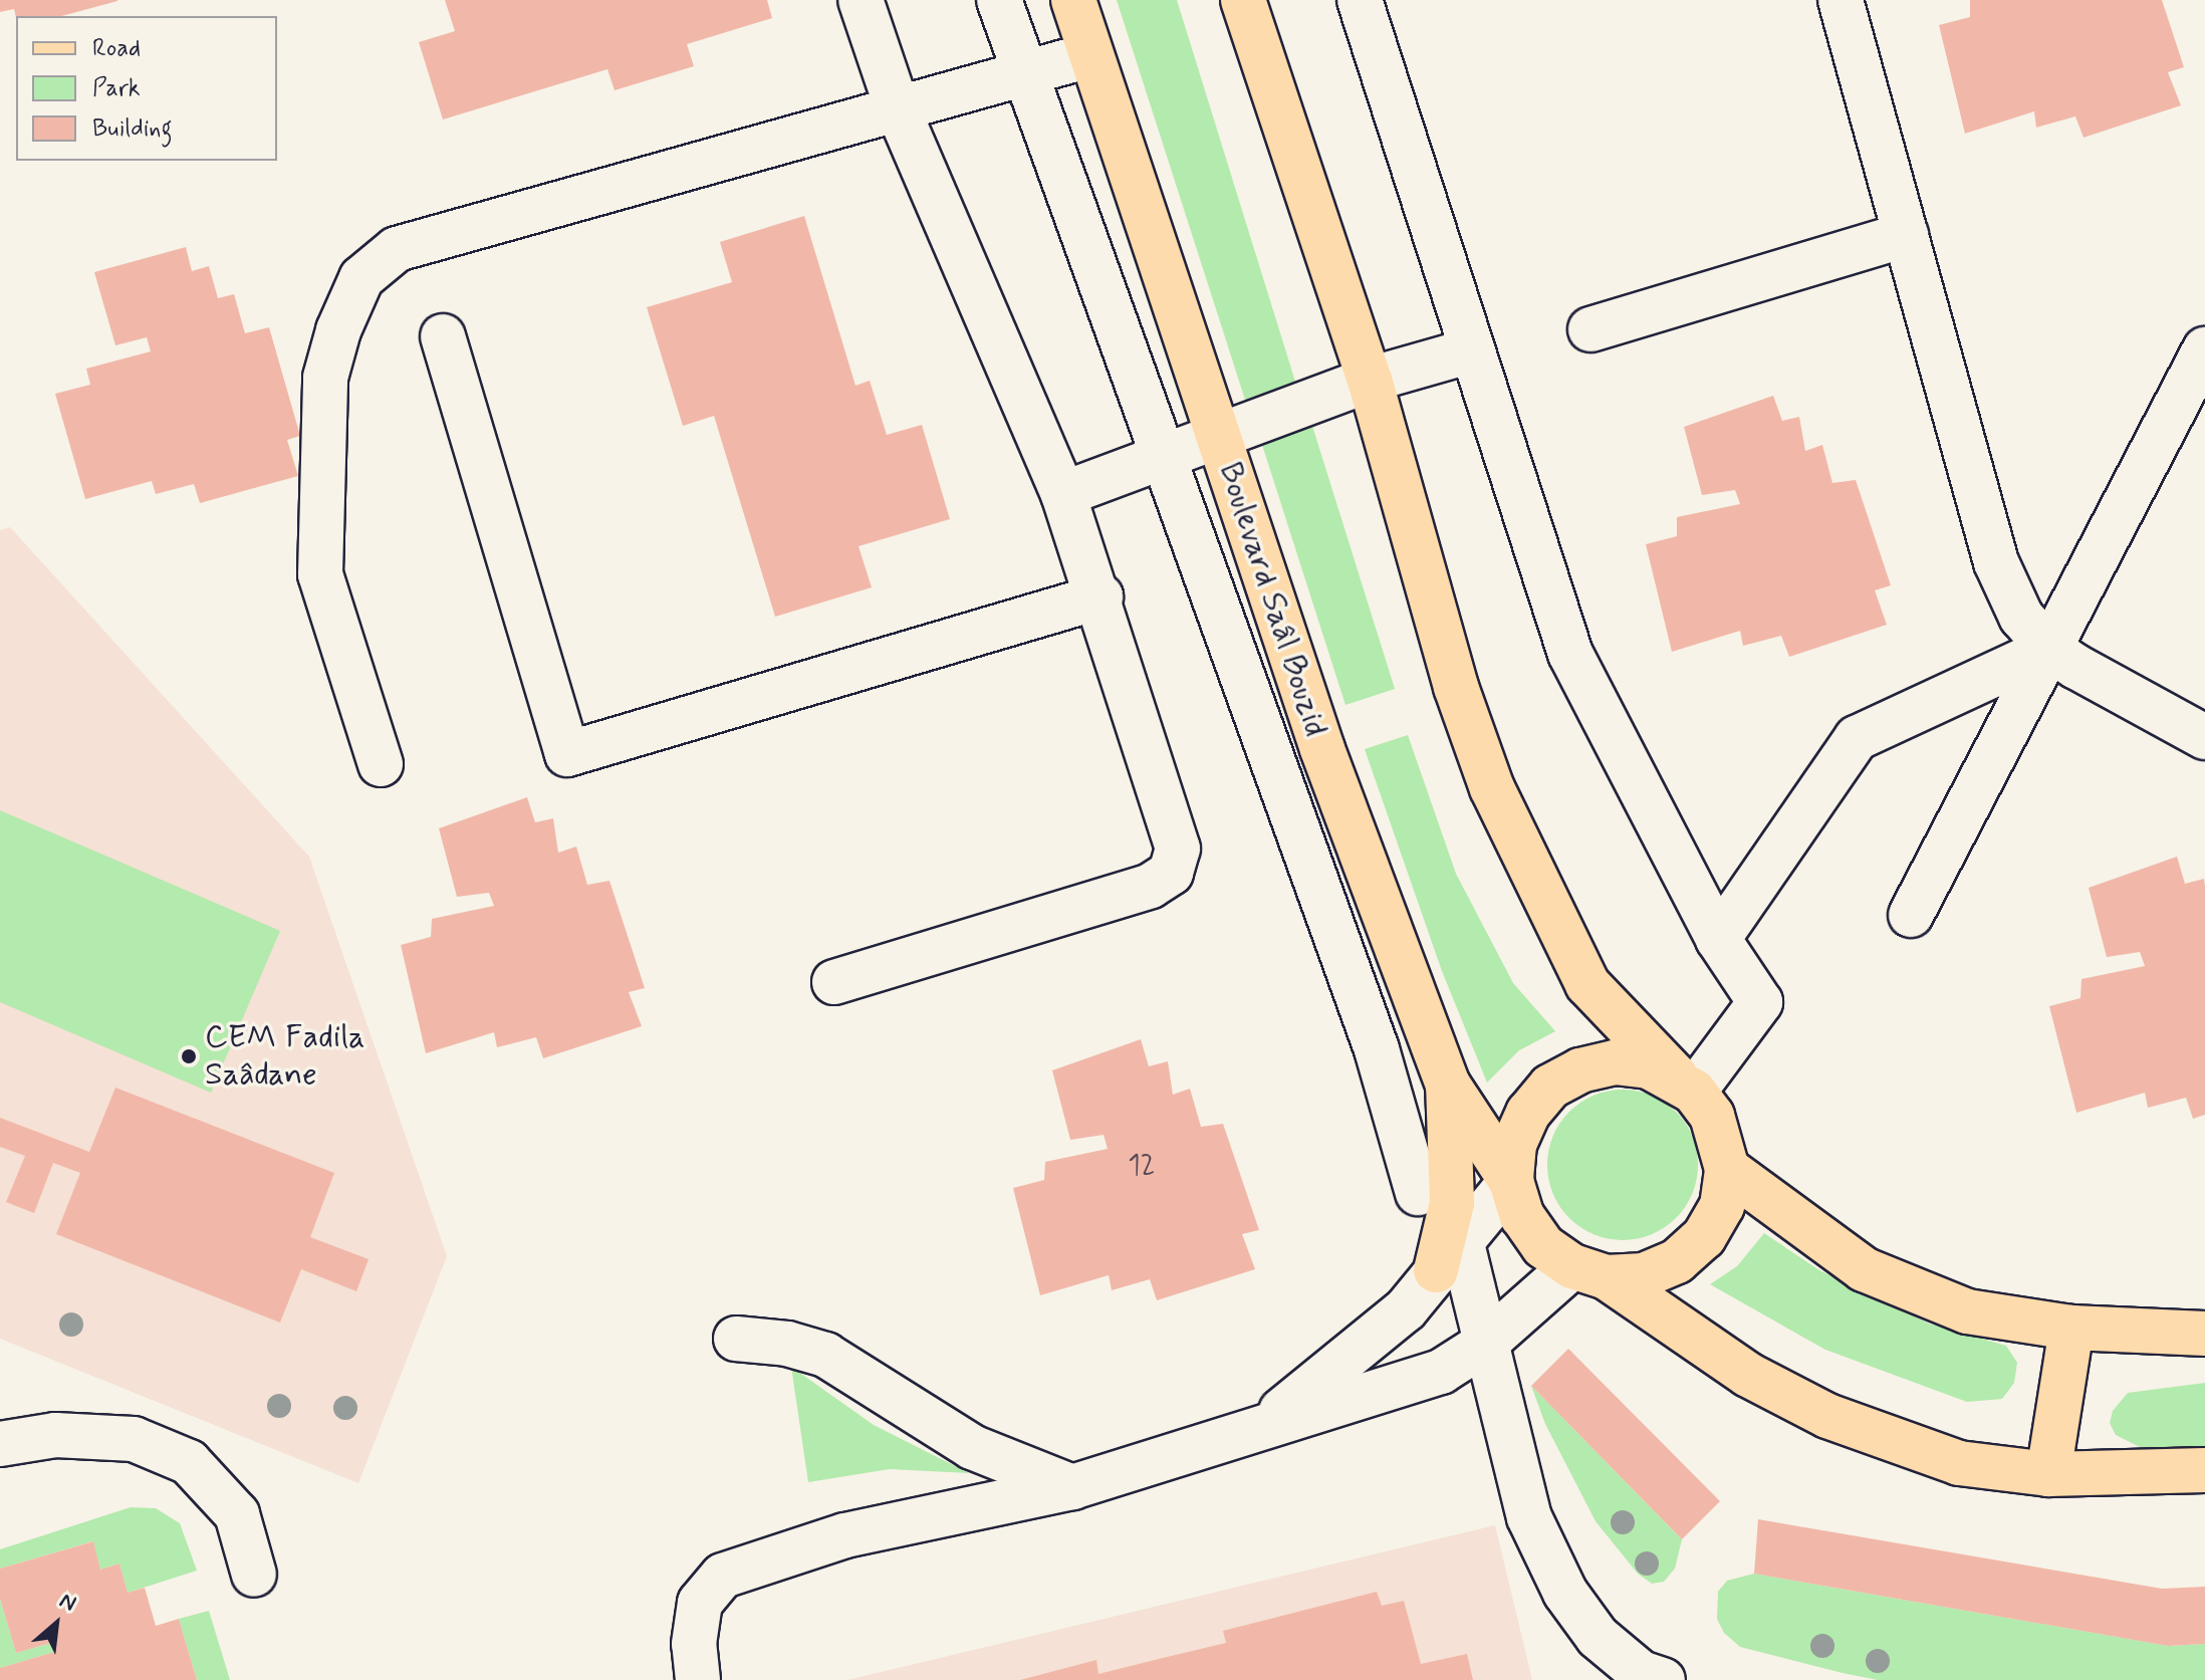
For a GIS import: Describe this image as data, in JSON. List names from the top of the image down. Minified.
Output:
{"streets":{"main road":["Boulevard Saâl Bouzid"]},"places":["CEM Fadila Saâdane"],"house_numbers":["12"],"legend":["Road","Park","Building"],"north":"top right"}
